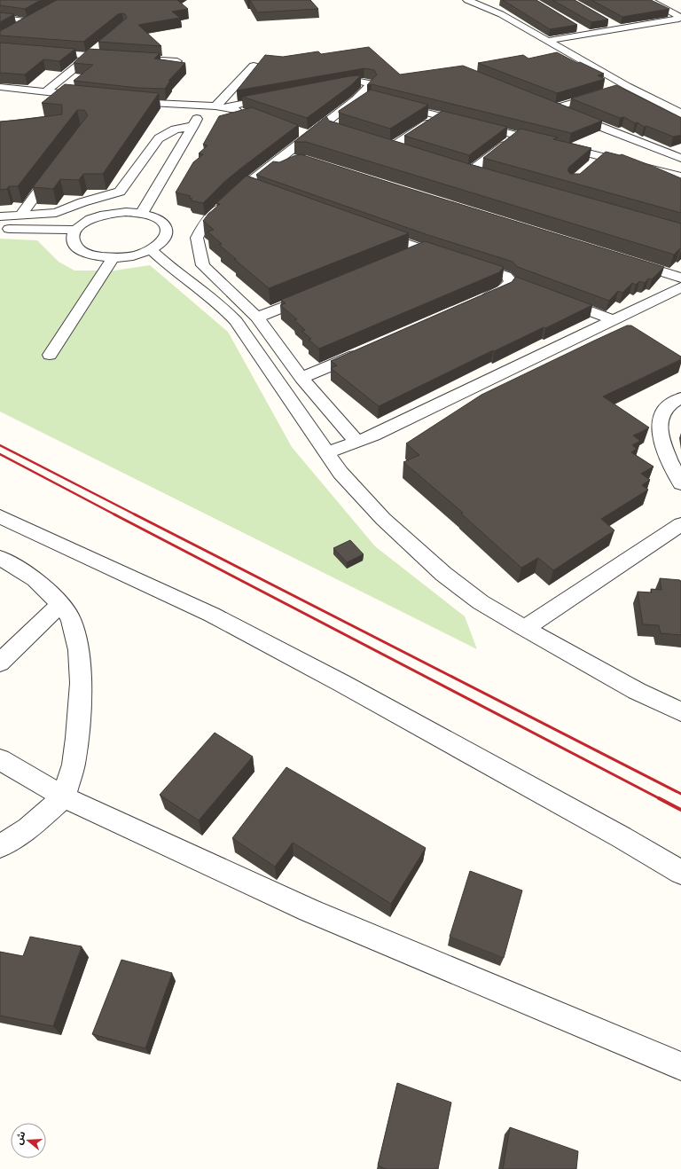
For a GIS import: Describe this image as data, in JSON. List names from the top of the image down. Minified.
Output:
{"north":"left"}
